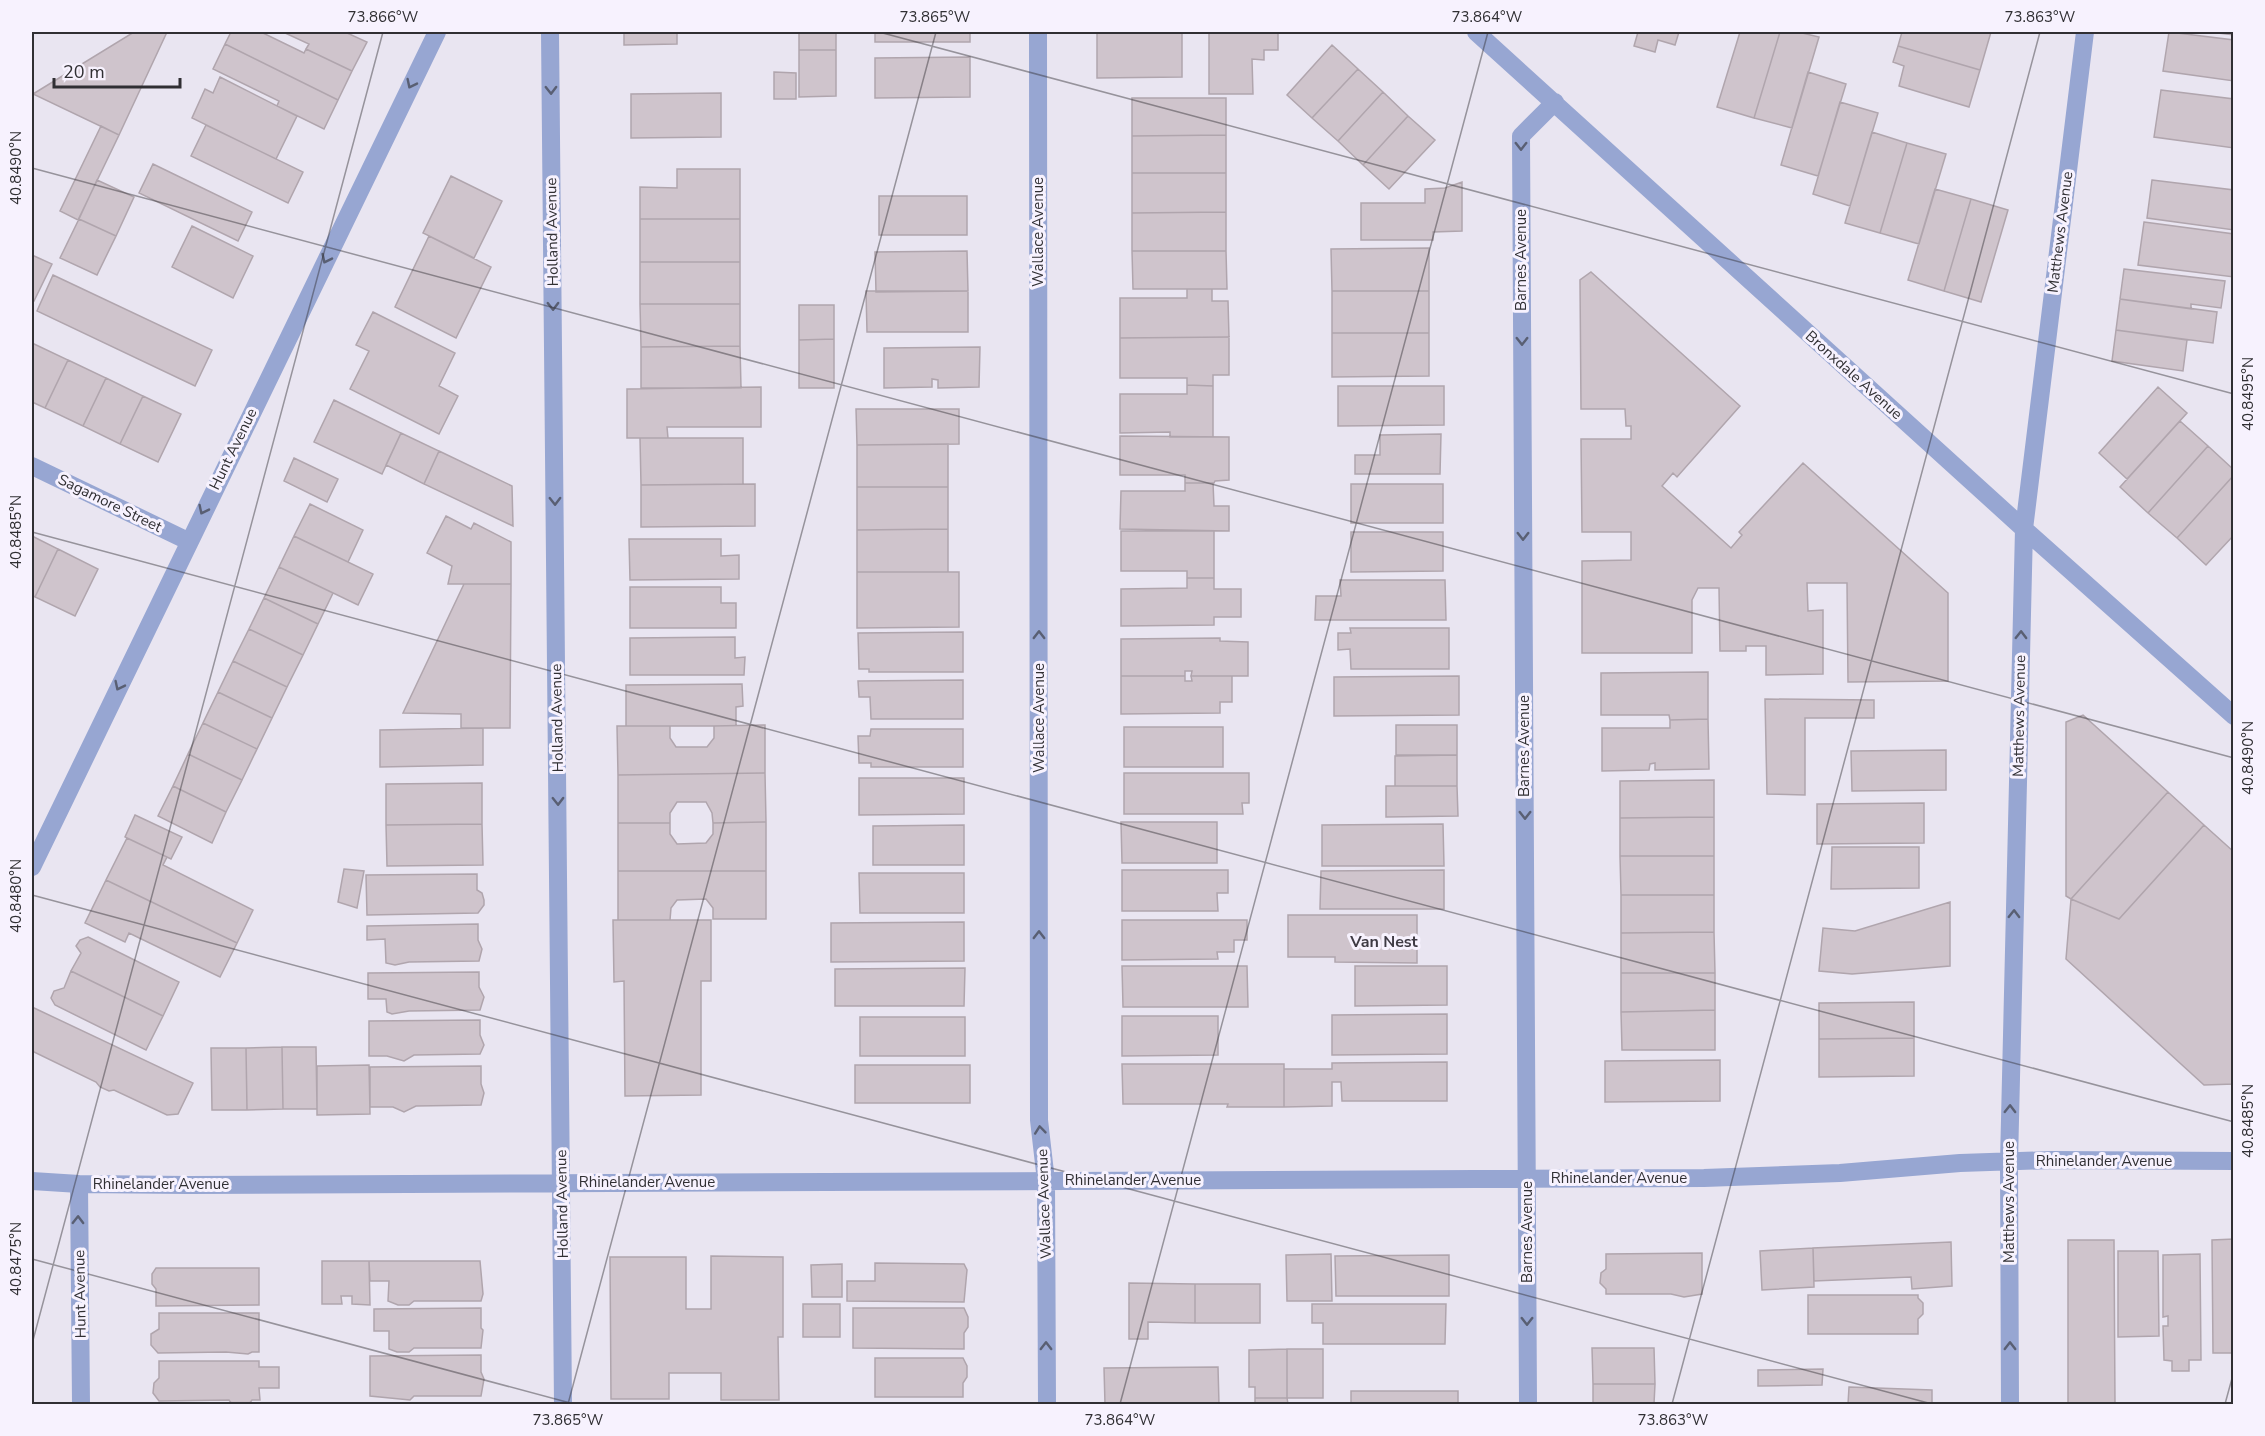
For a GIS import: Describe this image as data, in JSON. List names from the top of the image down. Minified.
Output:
{"streets":{"street":["Holland Avenue","Wallace Avenue","Matthews Avenue","Barnes Avenue","Bronxdale Avenue","Hunt Avenue","Sagamore Street","Rhinelander Avenue"]},"crossings":[["Holland Avenue","Rhinelander Avenue"],["Wallace Avenue","Rhinelander Avenue"],["Matthews Avenue","Bronxdale Avenue"],["Matthews Avenue","Rhinelander Avenue"],["Barnes Avenue","Bronxdale Avenue"],["Barnes Avenue","Rhinelander Avenue"],["Hunt Avenue","Sagamore Street"],["Hunt Avenue","Rhinelander Avenue"]],"one_way":["Holland Avenue","Wallace Avenue","Matthews Avenue","Barnes Avenue"],"districts":["Van Nest"],"scale_bar":"20 m","coordinates":["73.866°W","73.865°W","73.864°W","73.863°W","40.8490°N","40.8495°N","40.8485°N","40.8480°N","40.8475°N"]}
